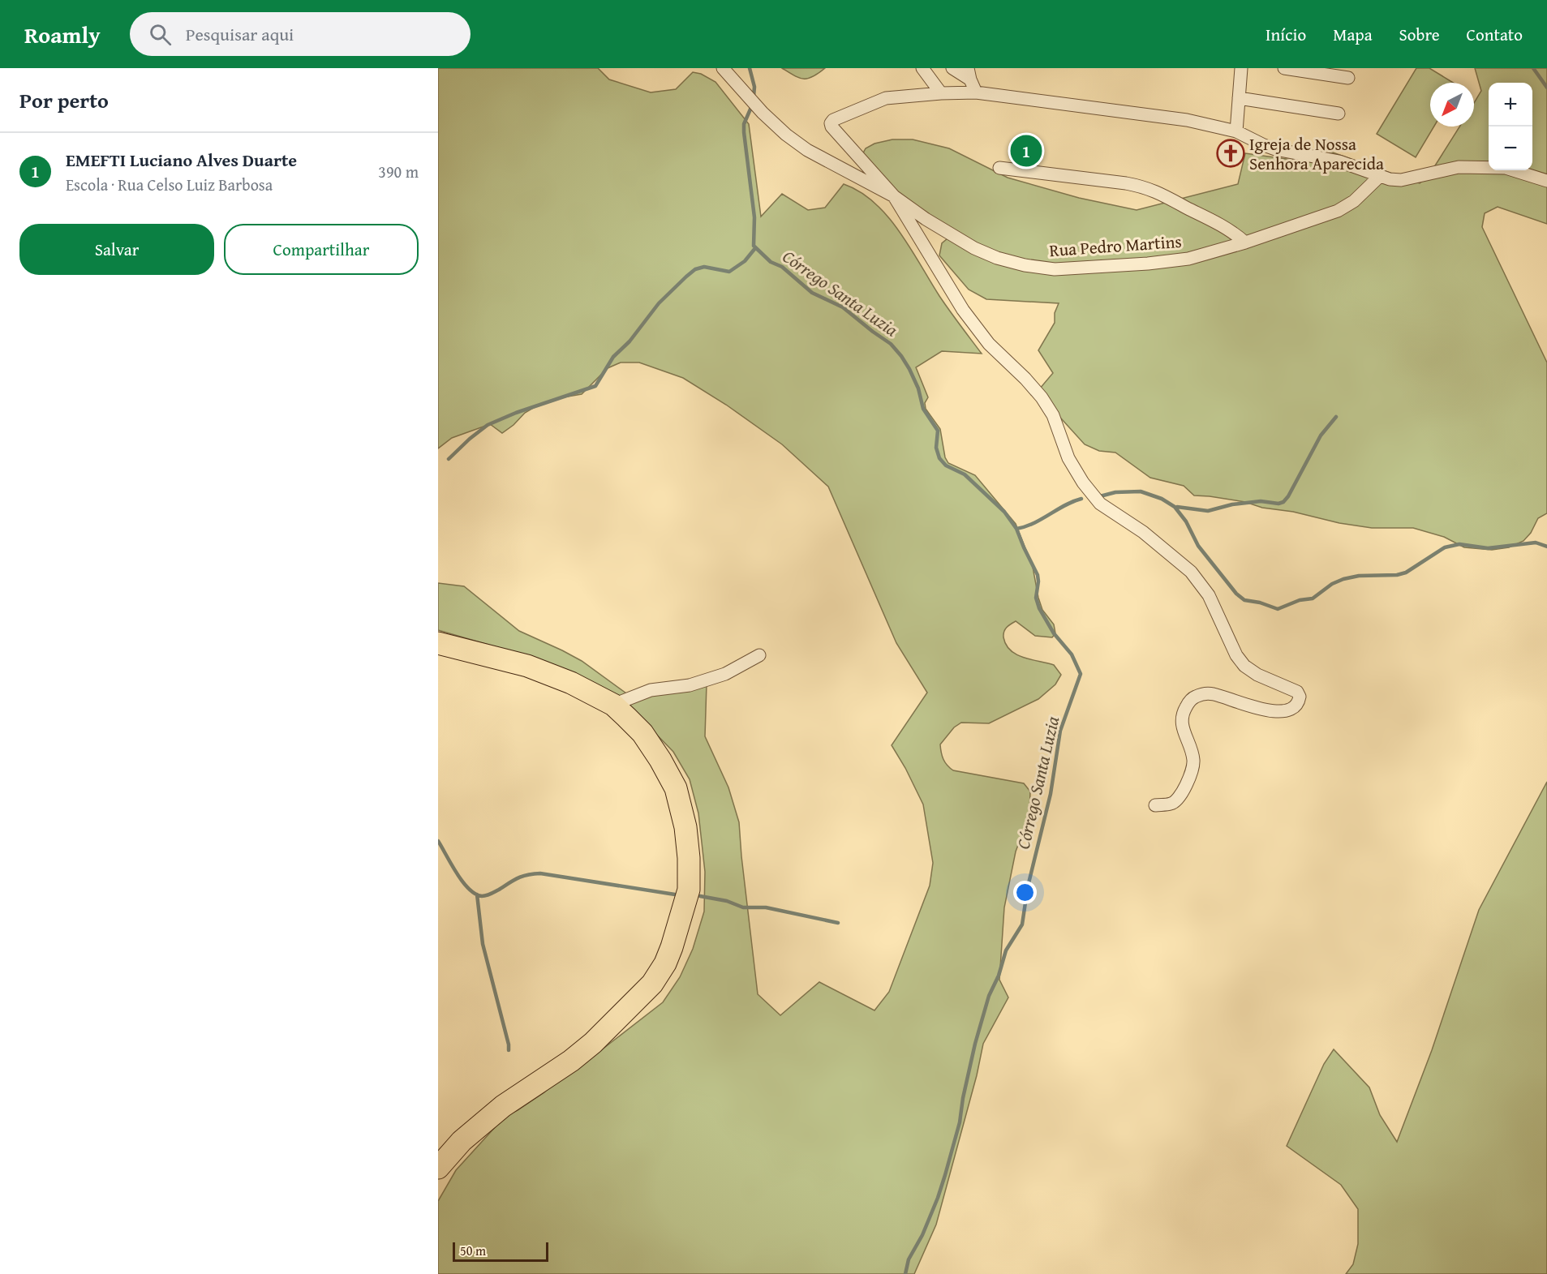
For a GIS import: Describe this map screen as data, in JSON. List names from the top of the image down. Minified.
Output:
{"streets":{"street":["Rua Pedro Martins"]},"water":["Córrego Santa Luzia"],"places":{"church":["Igreja de Nossa Senhora Aparecida"]},"scale_bar":"50 m","north":"bottom left","page":{"header":"Roamly","search":"Pesquisar aqui","nav":["Início","Mapa","Sobre","Contato"],"heading":"Por perto","map_buttons":["+","−"],"list":[{"mark":"1","name":"EMEFTI Luciano Alves Duarte","note":"Escola · Rua Celso Luiz Barbosa","value":"390 m"}],"pins":"1","buttons":["Salvar","Compartilhar"],"scale":"50 m"}}
